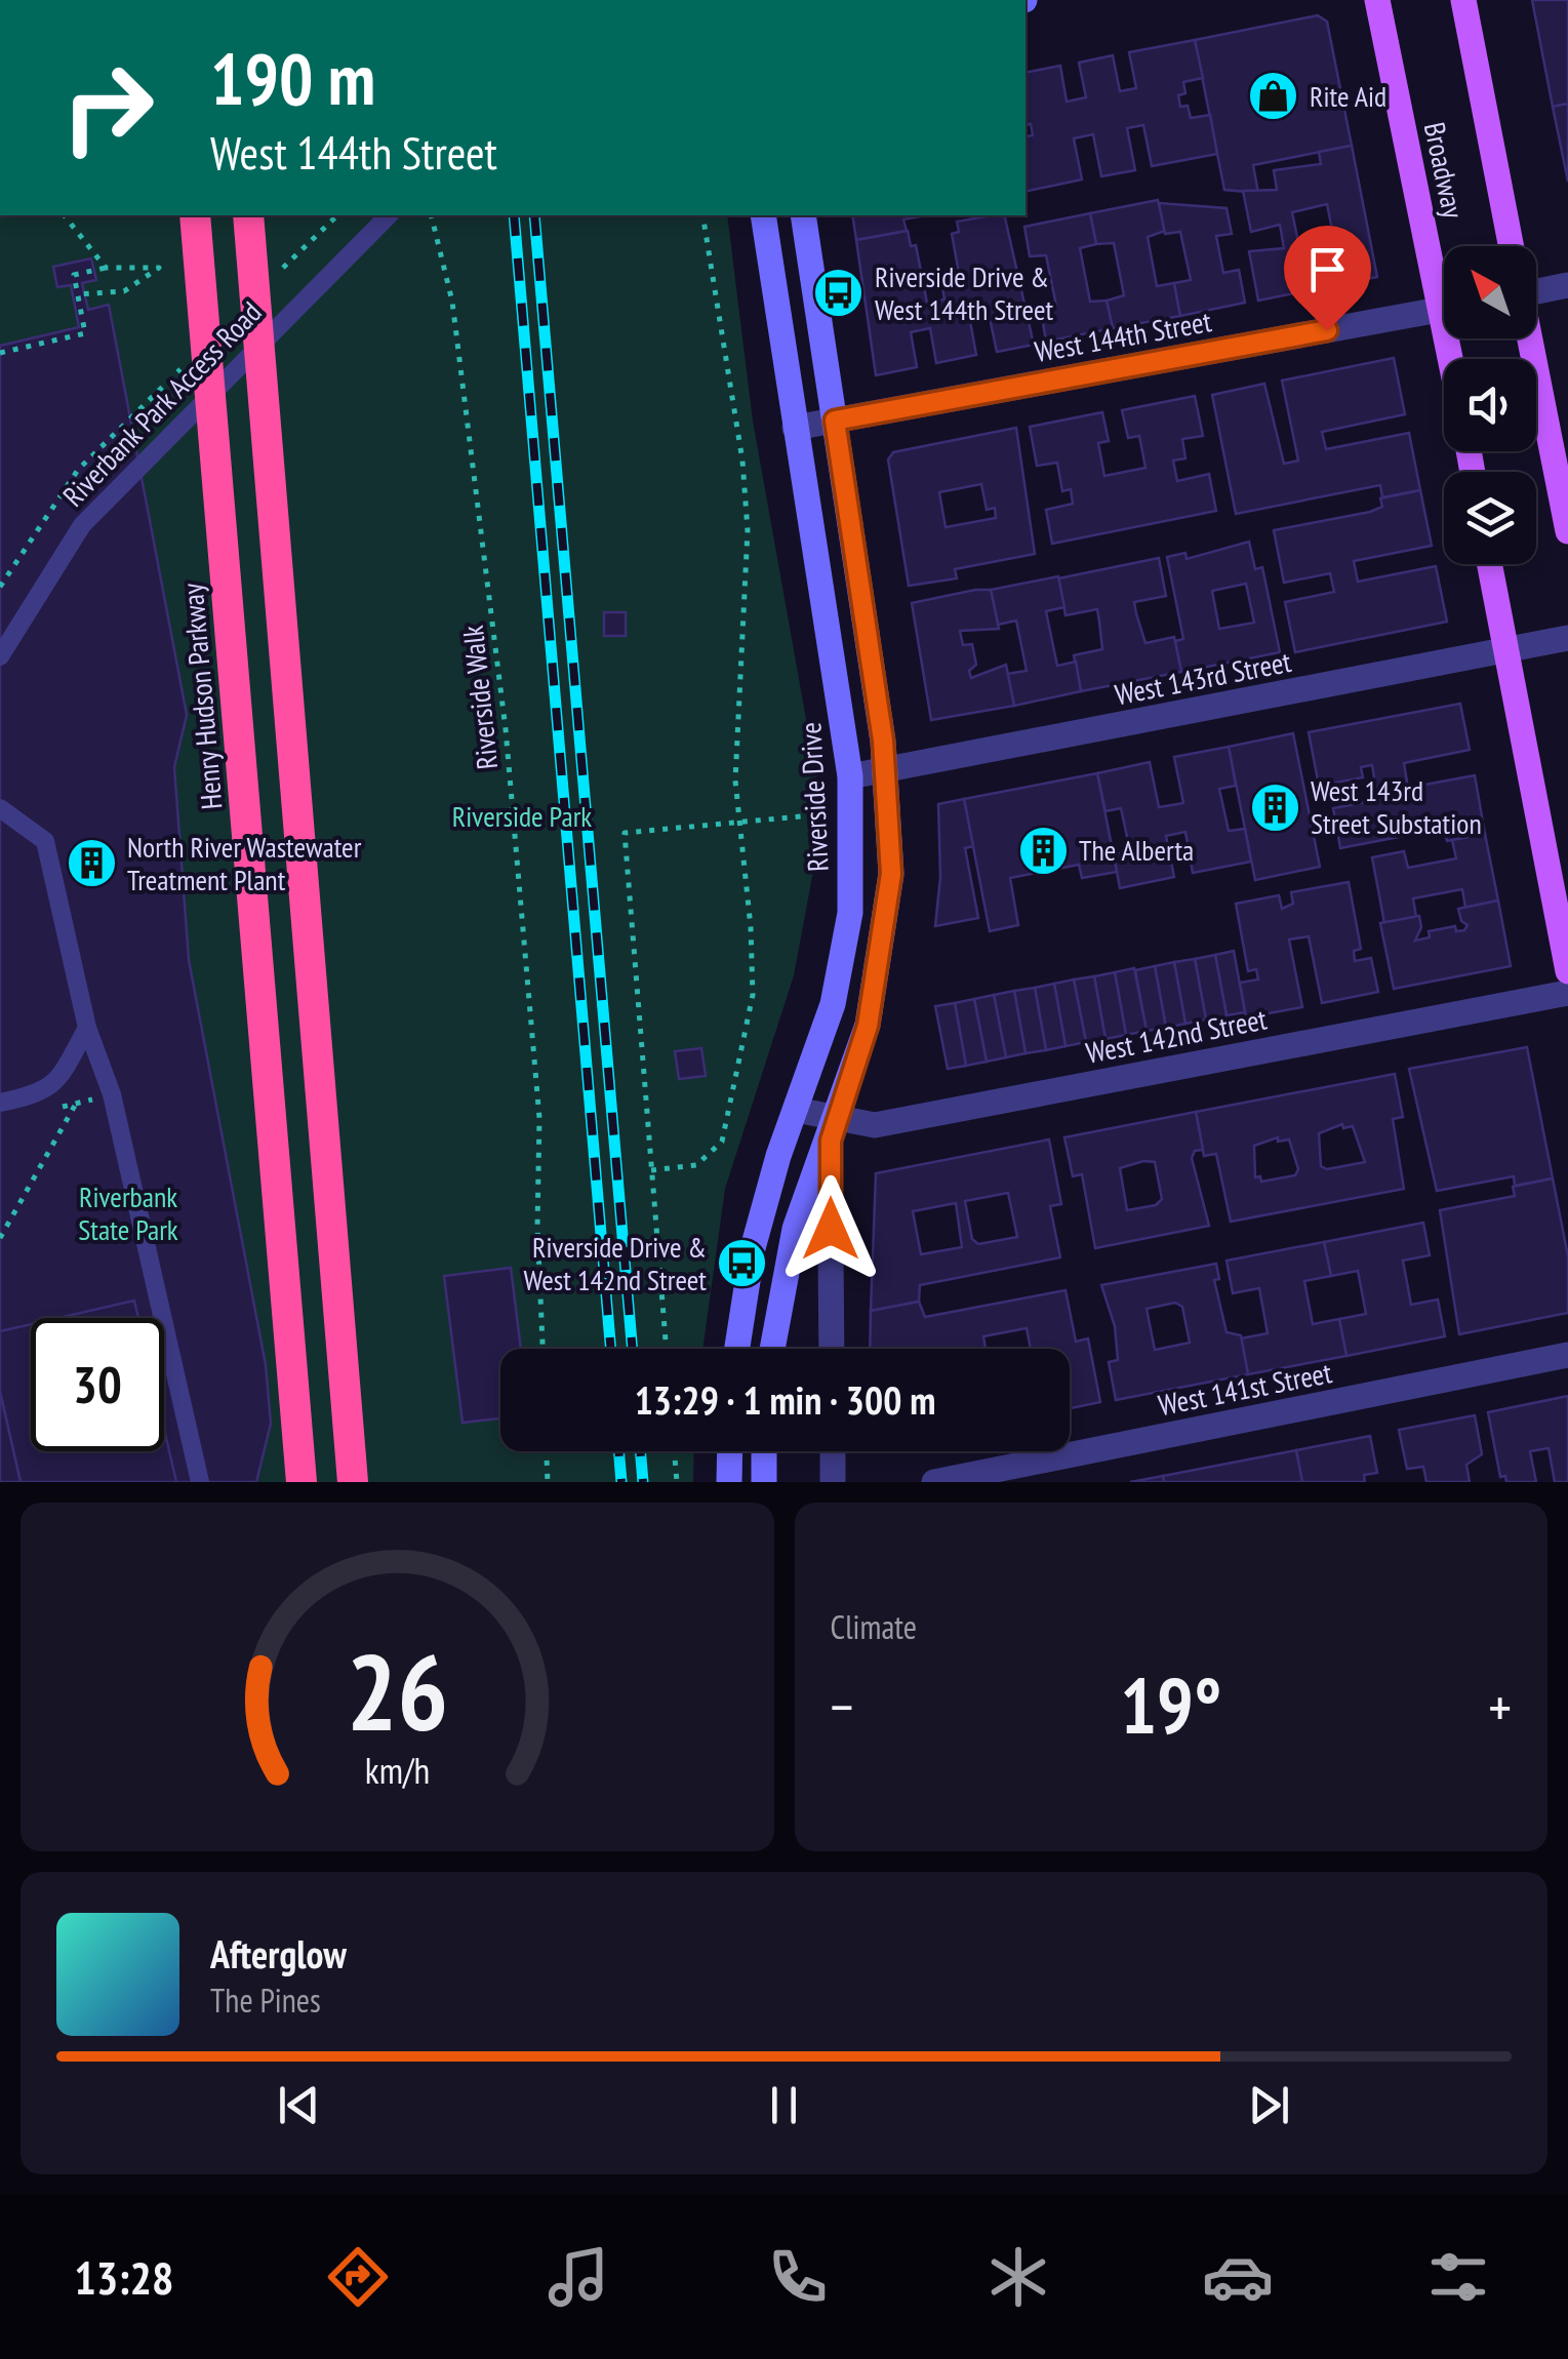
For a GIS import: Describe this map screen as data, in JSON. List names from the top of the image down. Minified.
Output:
{"streets":{"highway":["Henry Hudson Parkway"],"main road":["Broadway","Riverside Drive"],"street":["West 144th Street","West 143rd Street","West 142nd Street","West 141st Street"],"lane":["Riverbank Park Access Road"],"path":["Riverside Walk"]},"crossings":[["West 144th Street","Riverside Drive"],["West 143rd Street","Riverside Drive"],["Riverside Drive","West 142nd Street"]],"parks":["Riverside Park","Riverbank State Park"],"places":{"shop":["Rite Aid"],"bus stop":["Riverside Drive & West 144th Street","Riverside Drive & West 142nd Street"],"building":["West 143rd Street Substation","The Alberta","North River Wastewater Treatment Plant"]},"north":"top left","page":{"turn":["190 m","West 144th Street"],"limit":"30","trip":"13:29 · 1 min · 300 m","tile":"Climate","heat":["−","19°","+"],"song":["Afterglow","The Pines"],"tabs":"13:28","gauge":["26","km/h"]}}
